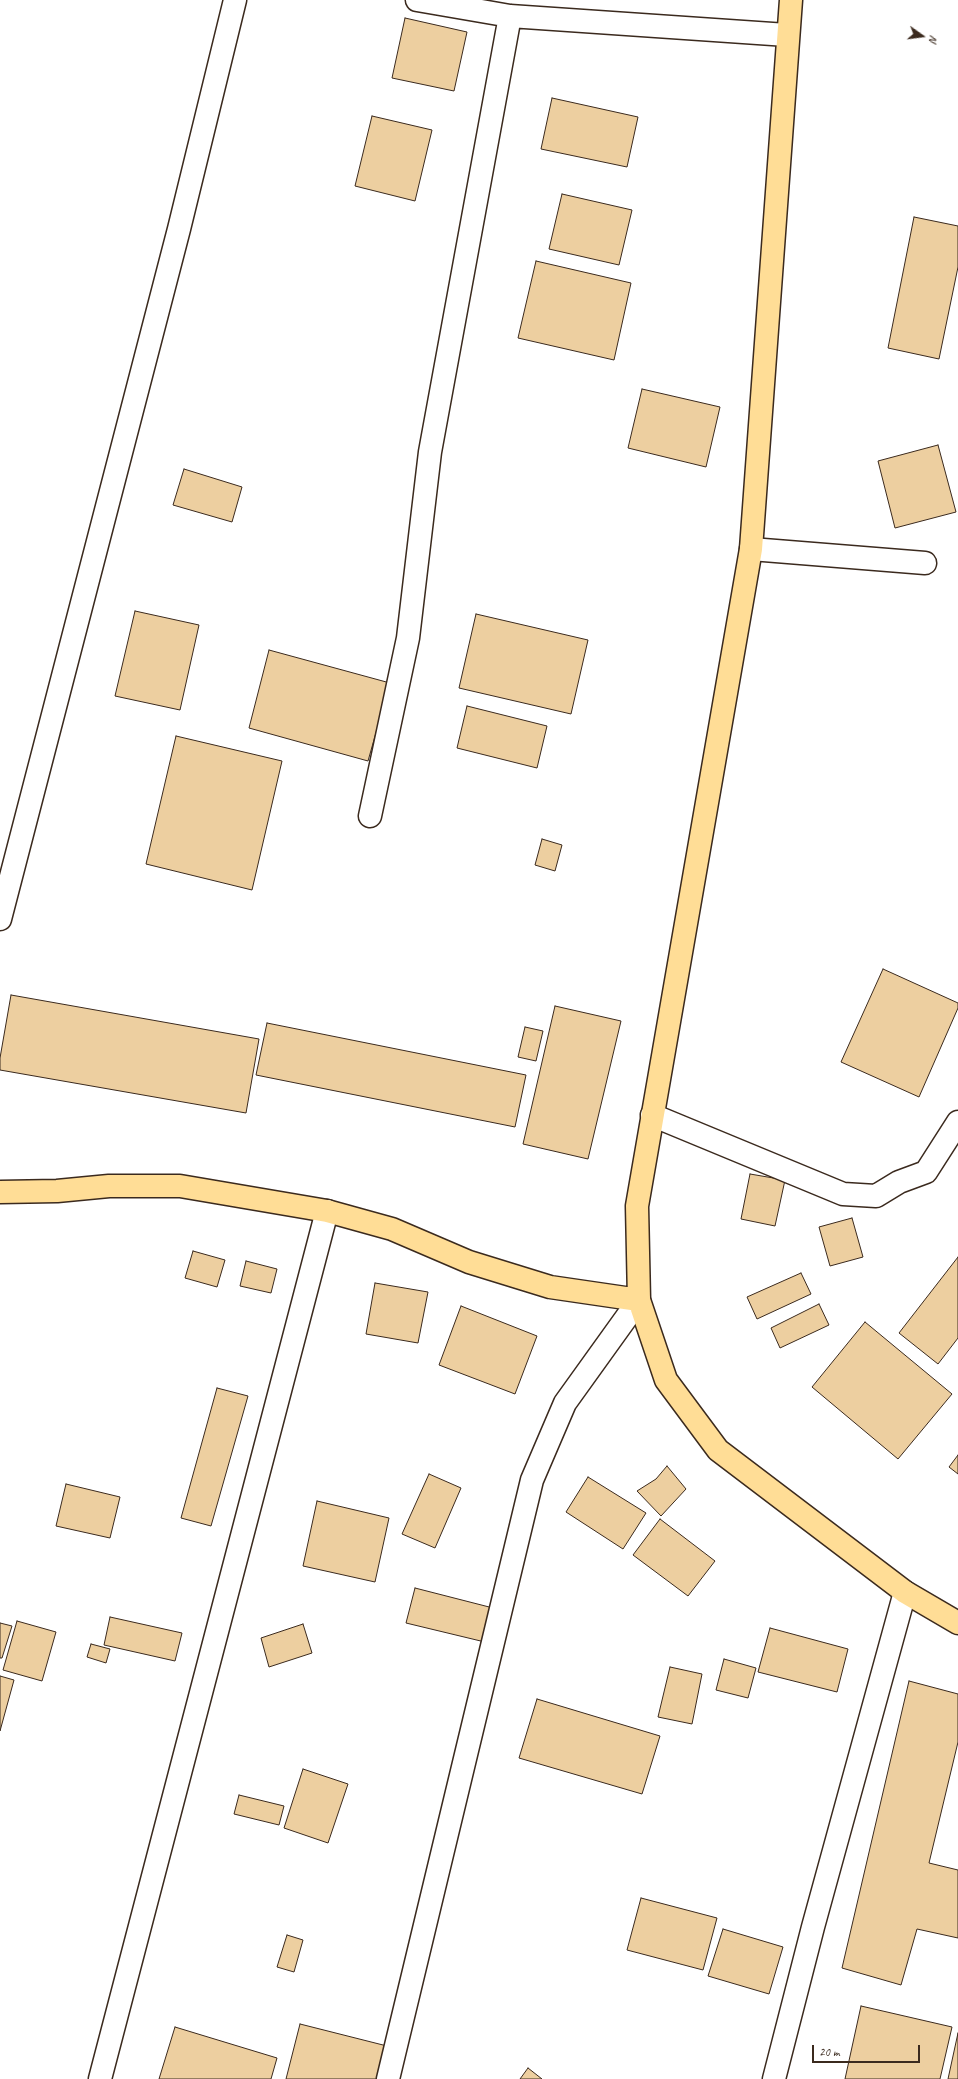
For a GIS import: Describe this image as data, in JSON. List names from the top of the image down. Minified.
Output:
{"scale_bar":"20 m","north":"right"}
